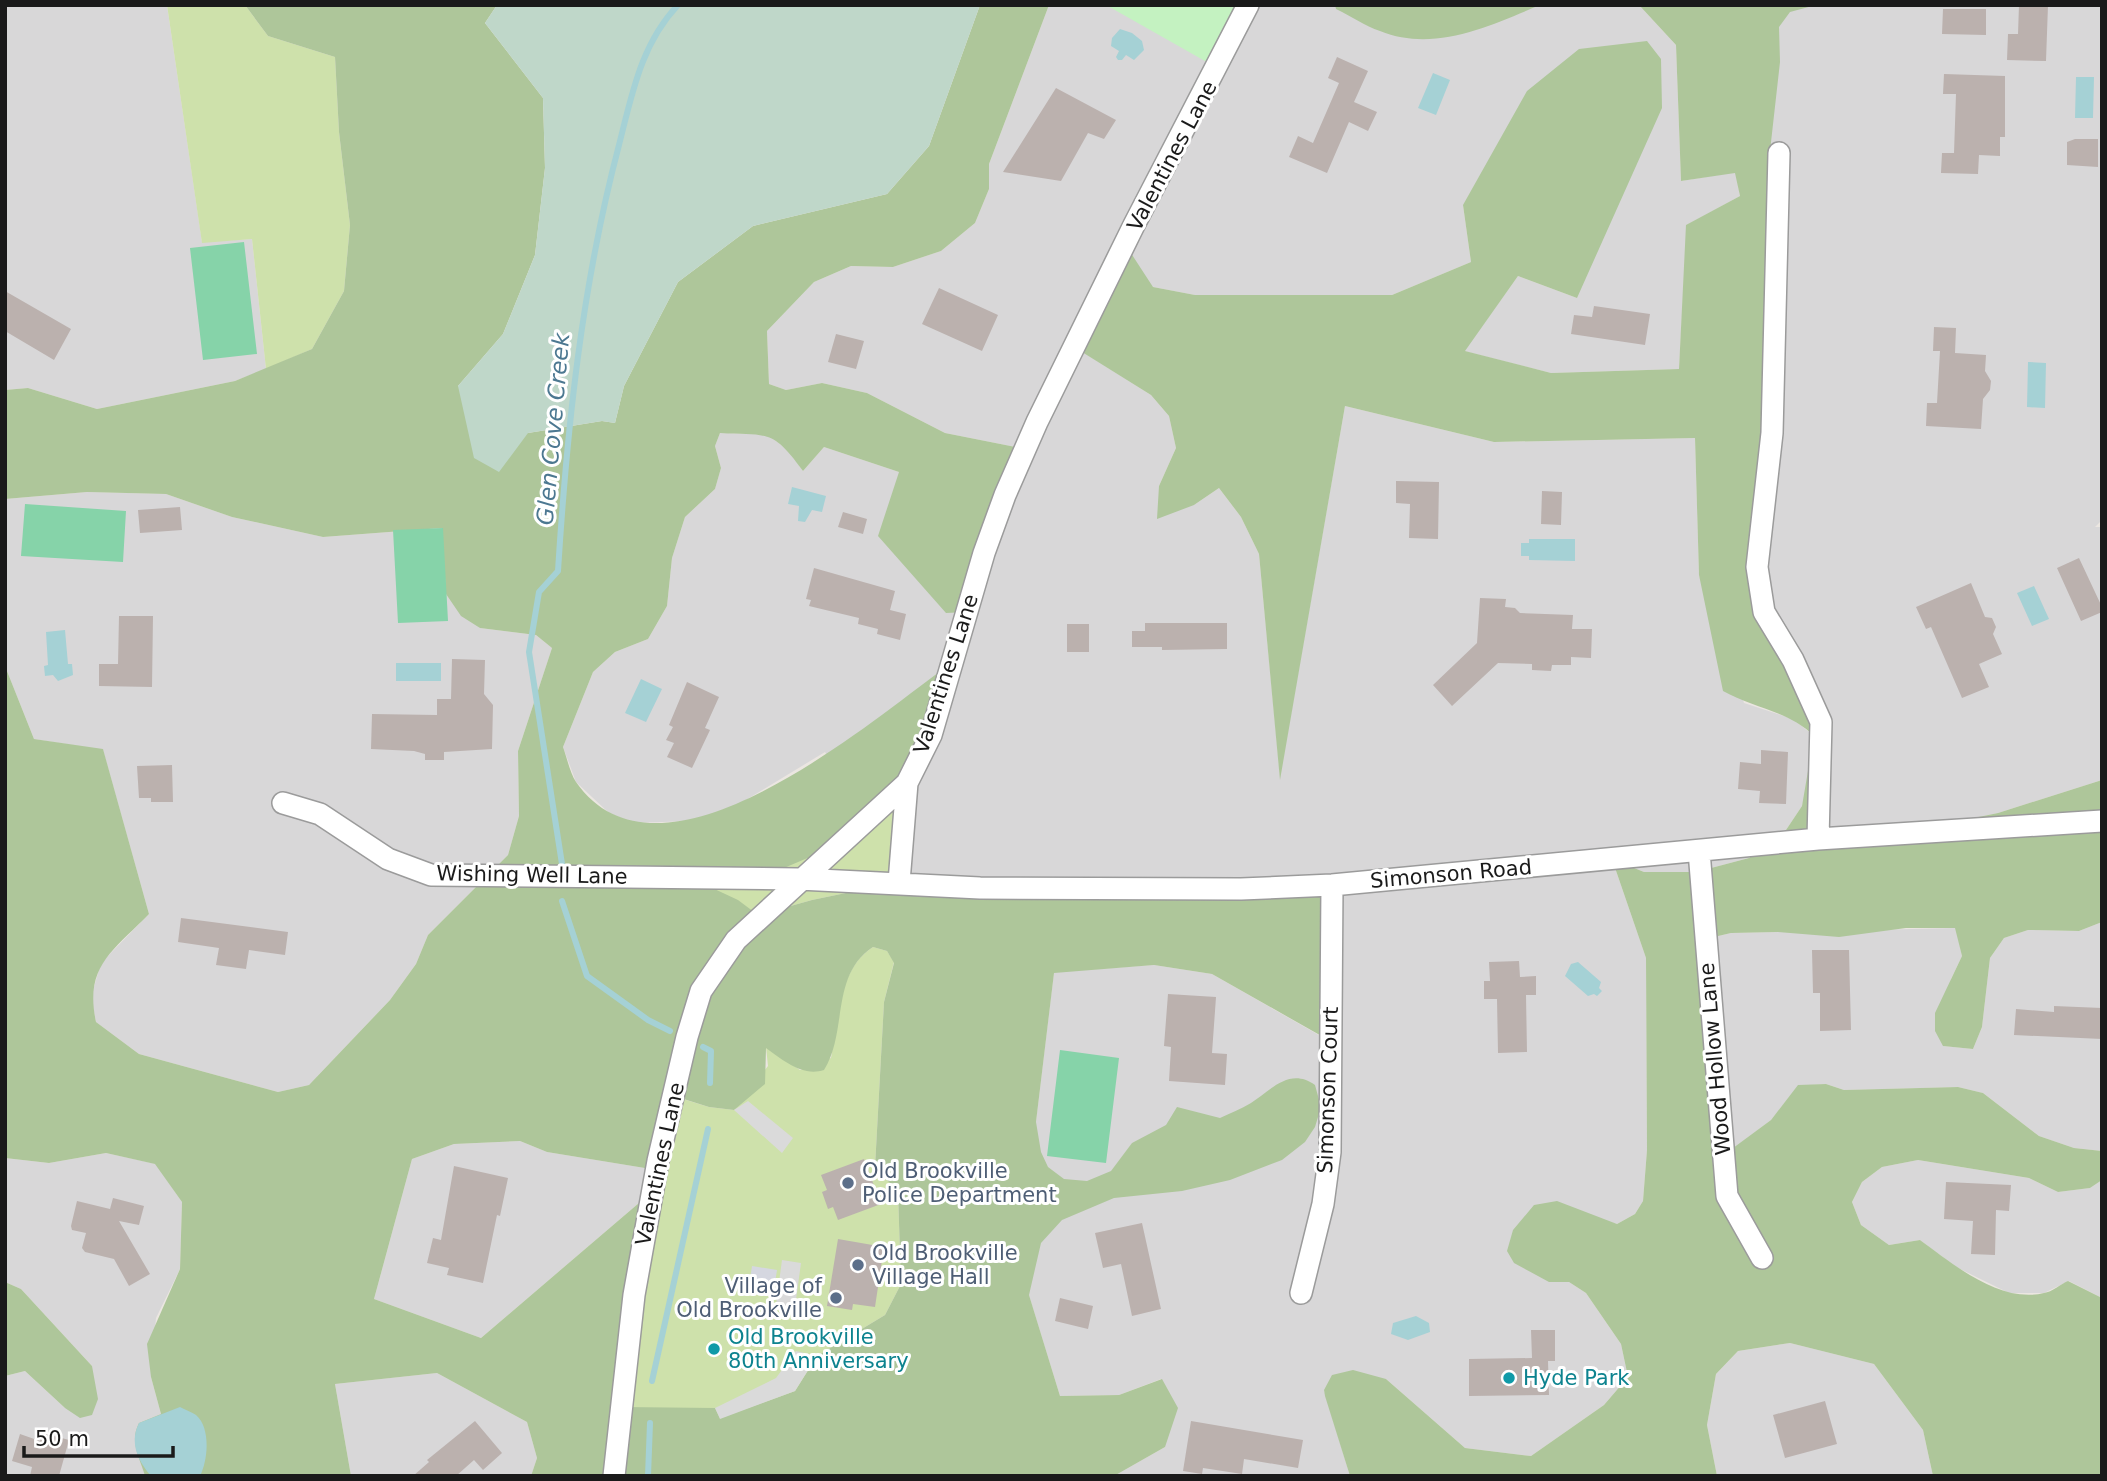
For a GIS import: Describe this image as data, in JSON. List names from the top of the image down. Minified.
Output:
{"streets":{"street":["Valentines Lane","Simonson Road","Wishing Well Lane","Wood Hollow Lane","Simonson Court"]},"crossings":[["Valentines Lane","Simonson Road"],["Valentines Lane","Wishing Well Lane"],["Simonson Road","Wishing Well Lane"],["Simonson Road","Wood Hollow Lane"],["Simonson Road","Simonson Court"]],"water":["Glen Cove Creek"],"places":["Old Brookville Police Department","Old Brookville Village Hall","Village of Old Brookville","Old Brookville 80th Anniversary","Hyde Park"],"scale_bar":"50 m"}
